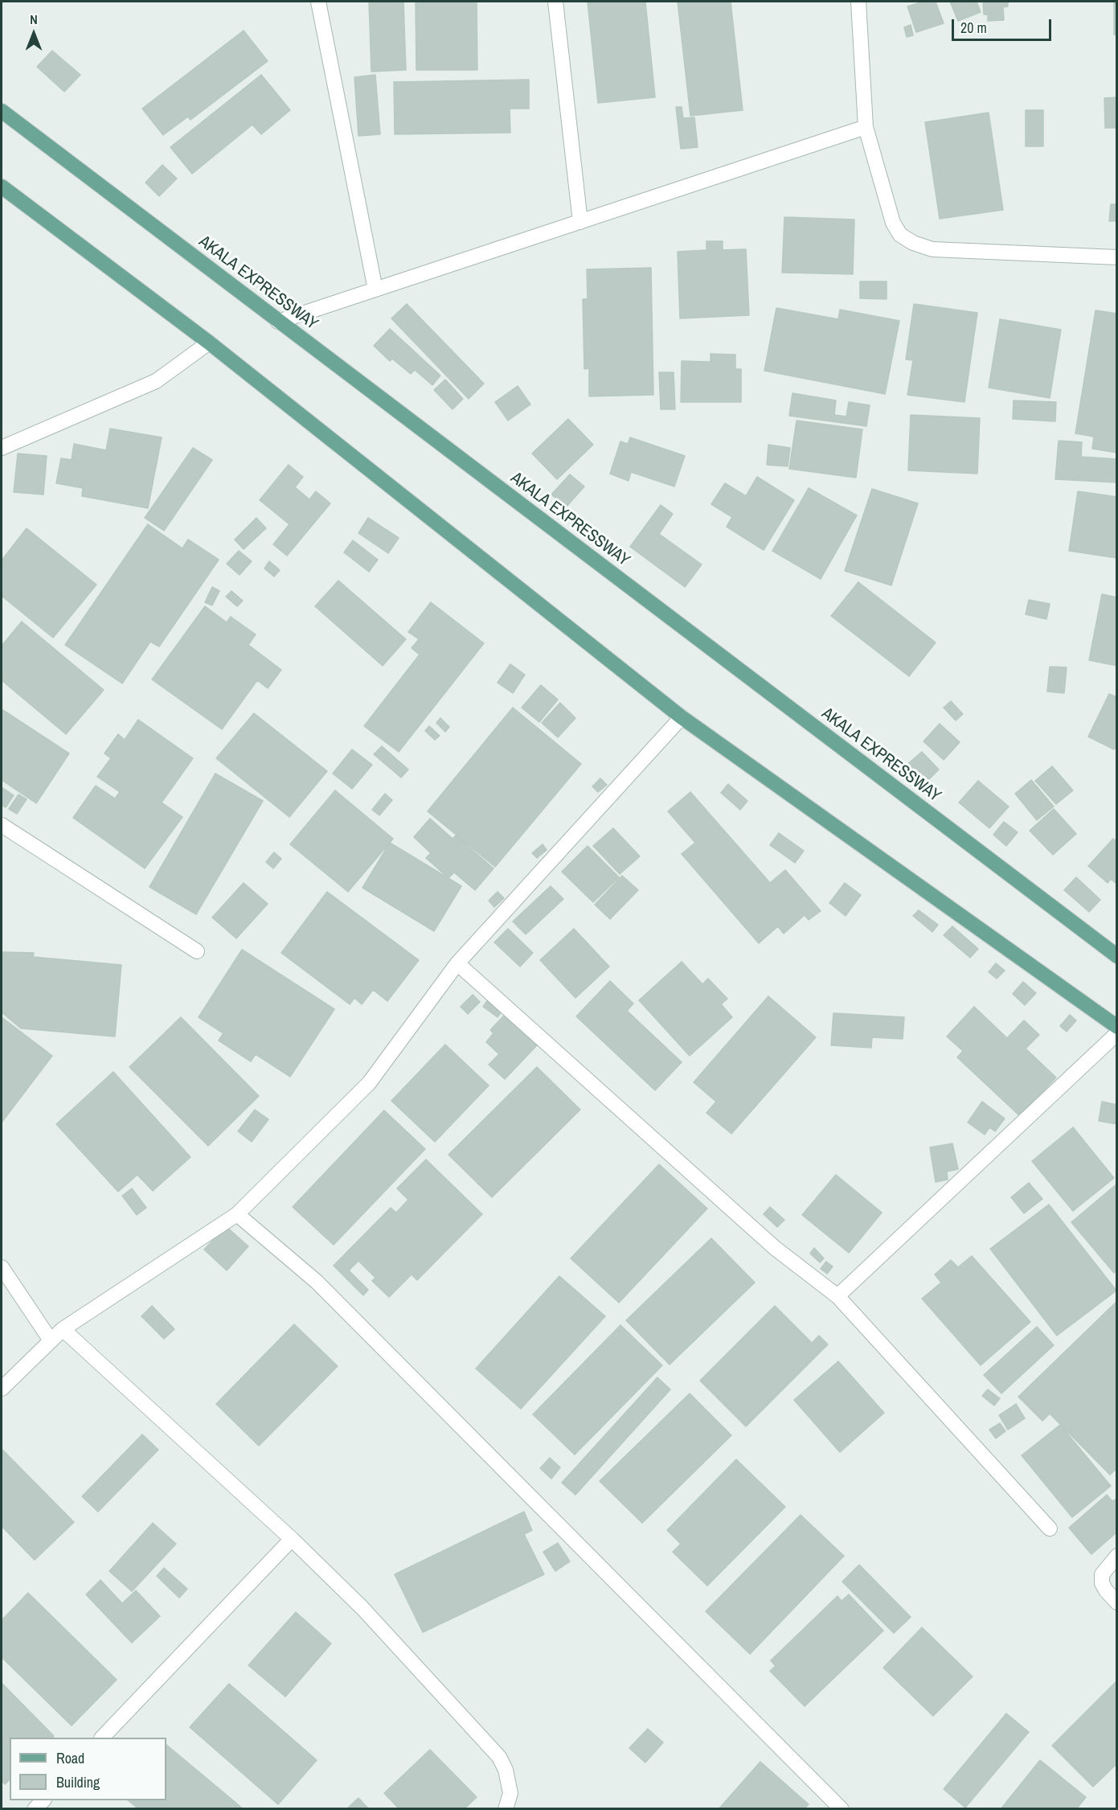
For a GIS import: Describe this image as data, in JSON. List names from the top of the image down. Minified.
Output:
{"streets":{"main road":["AKALA EXPRESSWAY"]},"legend":["Road","Building"],"scale_bar":"20 m","north":"top"}
